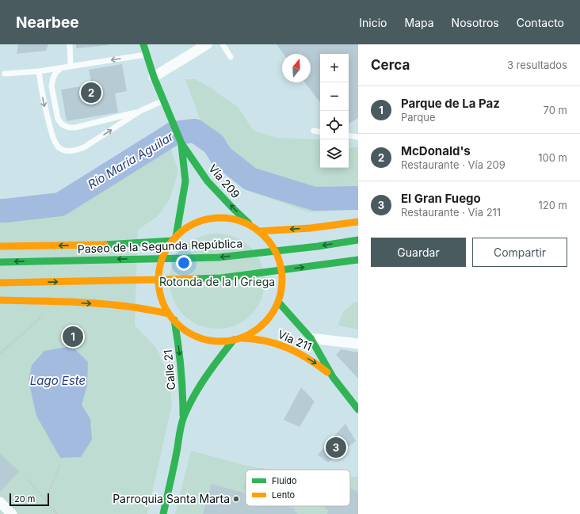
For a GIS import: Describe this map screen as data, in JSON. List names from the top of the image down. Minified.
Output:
{"streets":{"main road":["Vía 209","Paseo de la Segunda República","Vía 211","Calle 21"]},"one_way":["Vía 209","Vía 211"],"water":["Río María Aguilar","Lago Este"],"parks":["Rotonda de la I Griega"],"places":["Parroquia Santa Marta"],"legend":["Fluido","Lento"],"scale_bar":"20 m","north":"top","page":{"header":"Nearbee","nav":["Inicio","Mapa","Nosotros","Contacto"],"heading":["Cerca","3 resultados"],"map_buttons":["+","−"],"pins":["2","1","3"],"list":[{"mark":"1","name":"Parque de La Paz","note":"Parque","value":"70 m"},{"mark":"2","name":"McDonald's","note":"Restaurante · Vía 209","value":"100 m"},{"mark":"3","name":"El Gran Fuego","note":"Restaurante · Vía 211","value":"120 m"}],"buttons":["Guardar","Compartir"],"scale":"20 m"}}
